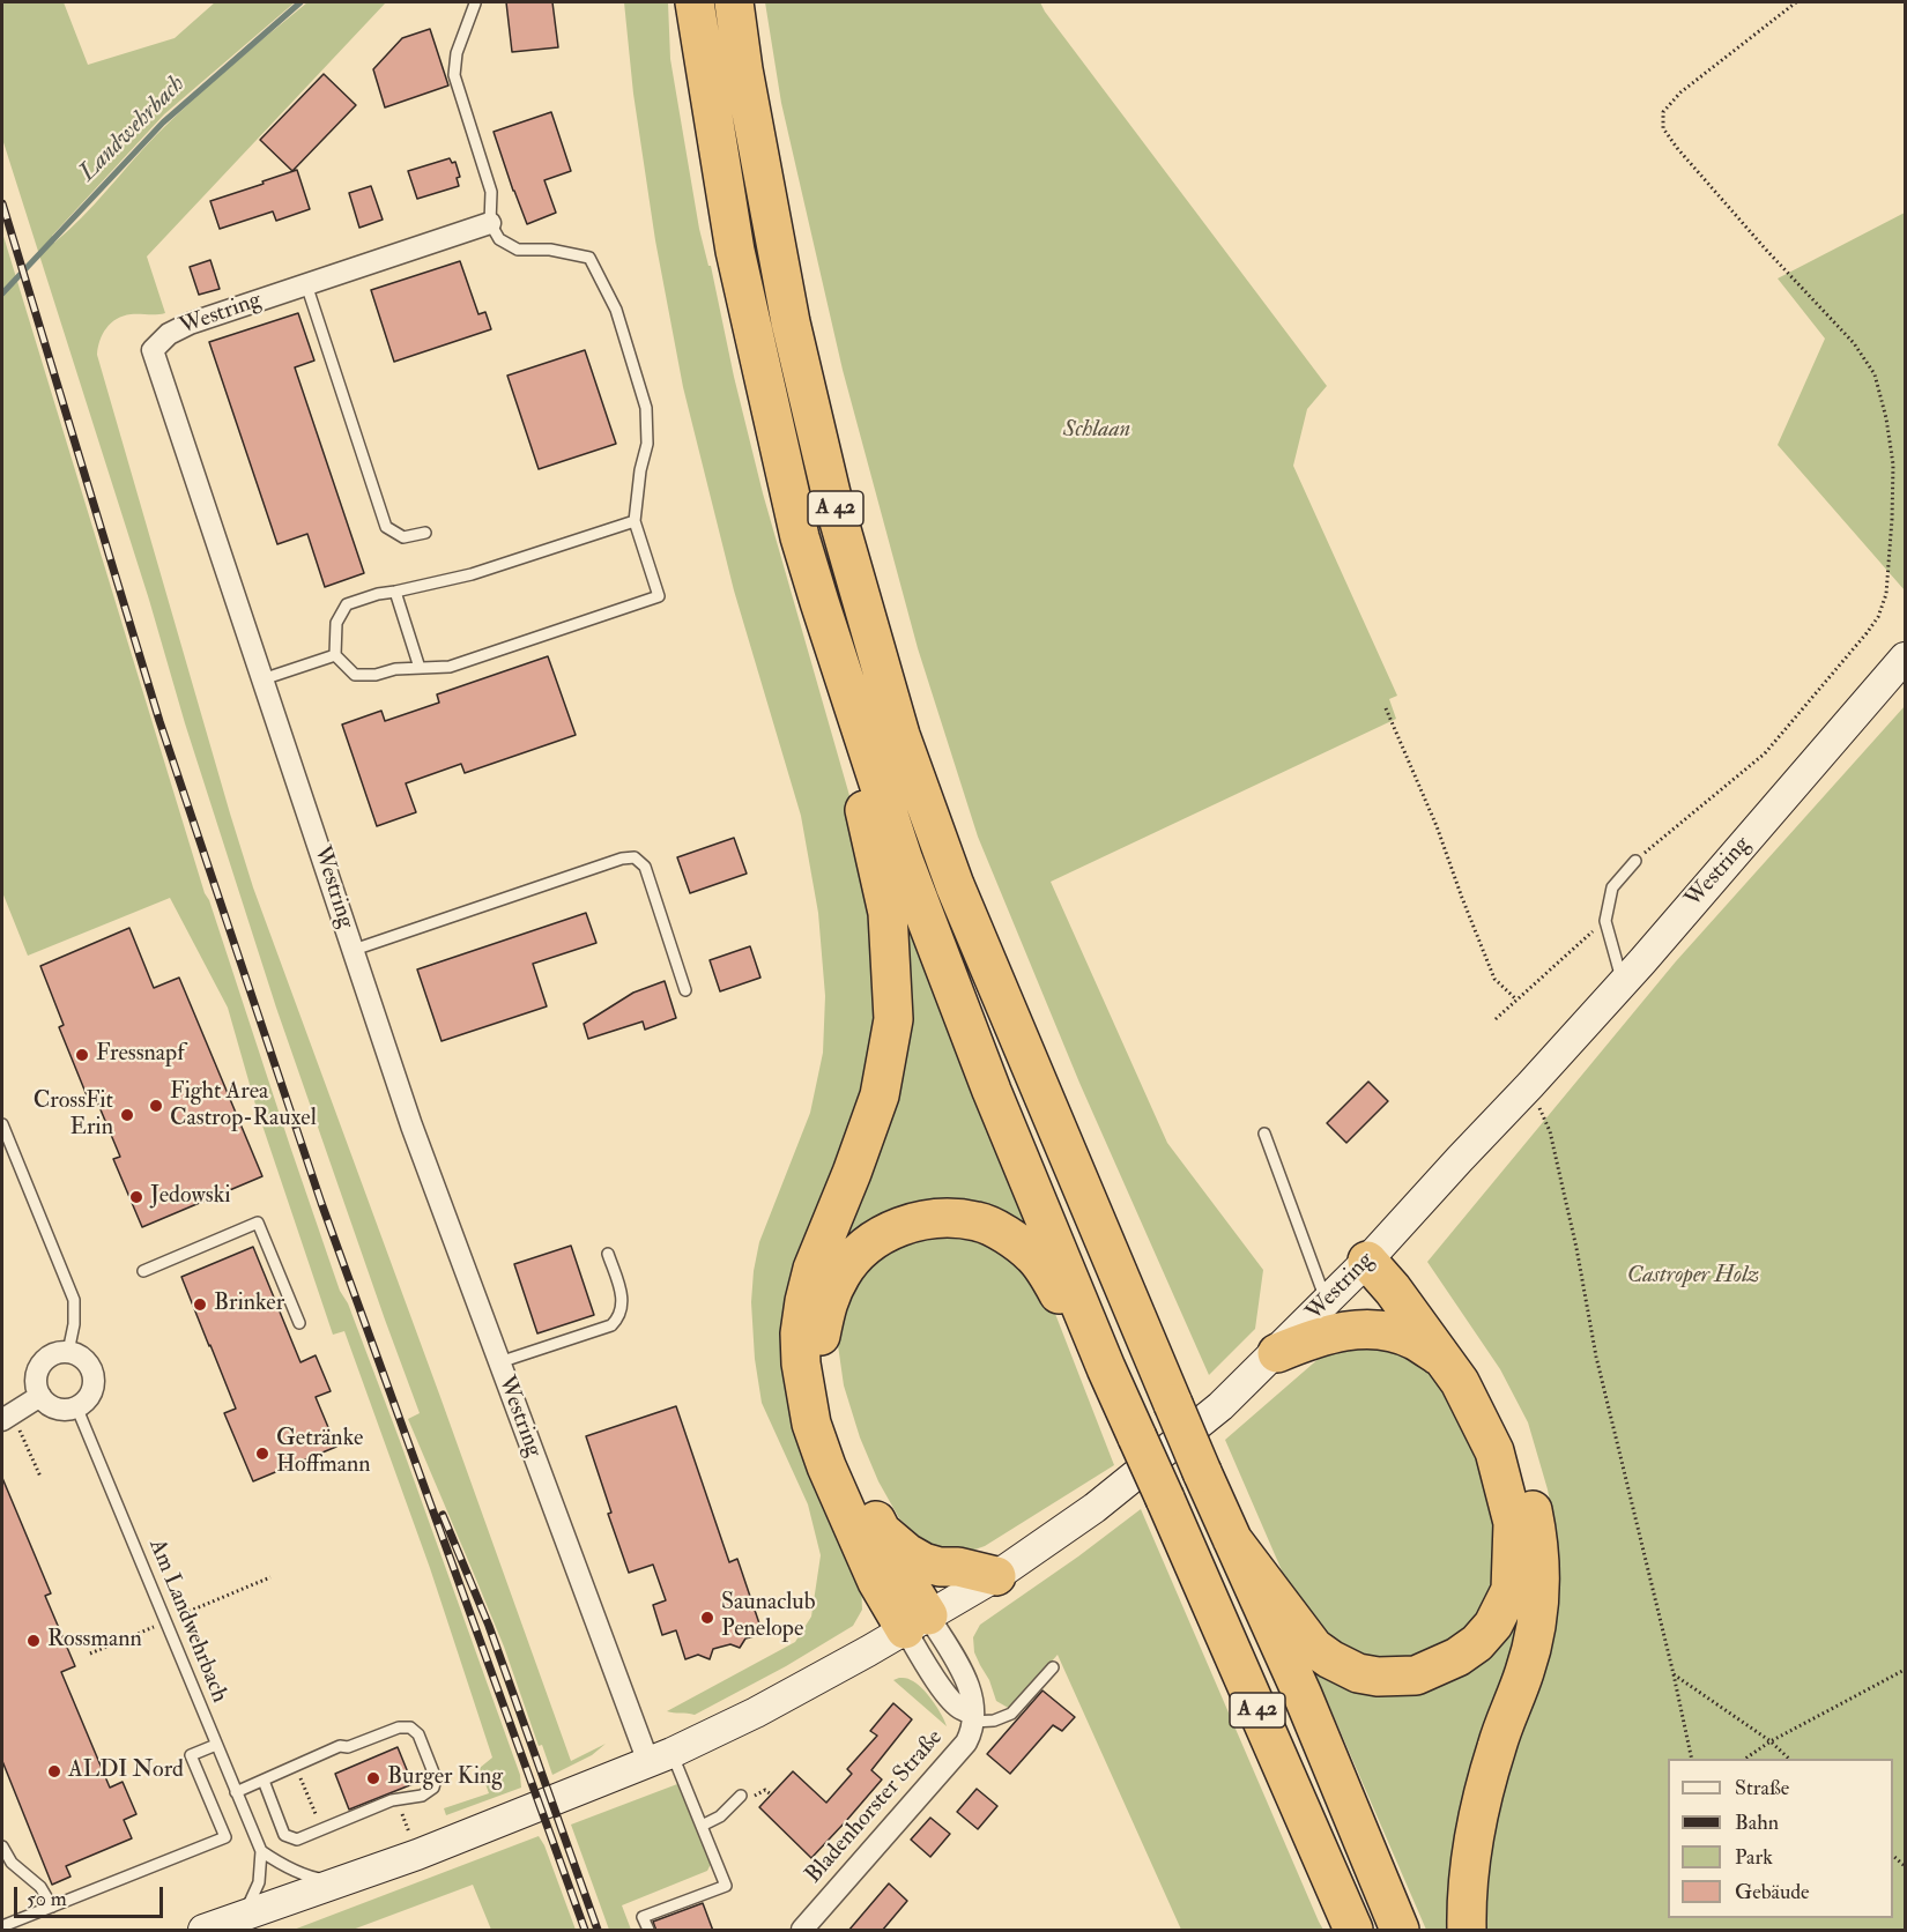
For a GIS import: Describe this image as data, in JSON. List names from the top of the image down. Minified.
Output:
{"streets":{"highway":["A 42"],"main road":["Westring"],"street":["Bladenhorster Straße"],"lane":["Am Landwehrbach"]},"crossings":[["Westring","Am Landwehrbach"]],"water":["Landwehrbach"],"parks":["Schlaan","Castroper Holz"],"places":["Fressnapf","Fight Area Castrop-Rauxel","CrossFit Erin","Jedowski","Brinker","Getränke Hoffmann","Saunaclub Penelope","Rossmann","ALDI Nord","Burger King"],"legend":["Straße","Bahn","Park","Gebäude"],"scale_bar":"50 m"}
